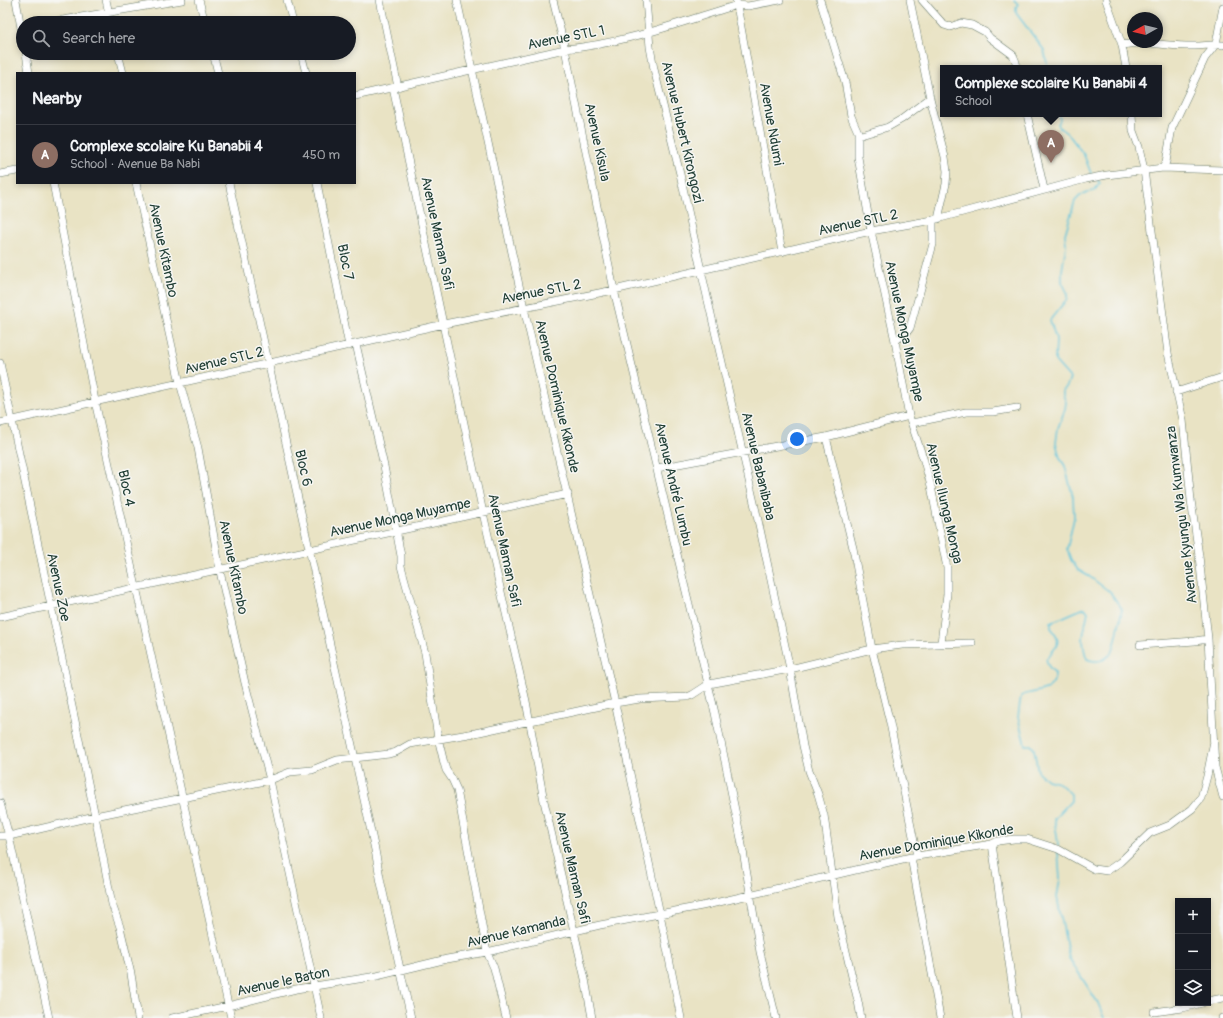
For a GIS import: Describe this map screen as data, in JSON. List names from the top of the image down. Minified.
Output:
{"streets":{"street":["Avenue STL 1","Avenue Ndumi","Avenue Hubert Kirongozi","Avenue Kisula","Avenue STL 2","Avenue Maman Safi","Avenue Kitambo","Bloc 7","Avenue Monga Muyampe","Avenue Dominique Kikonde","Avenue Babanibaba","Bloc 6","Avenue André Lumbu","Bloc 4","Avenue Ilunga Monga","Avenue Kyungu Wa Kumwanza","Avenue Zoe","Avenue Kamanda","Avenue le Baton"]},"crossings":[["Avenue STL 1","Avenue Ndumi"],["Avenue STL 1","Avenue Hubert Kirongozi"],["Avenue STL 1","Avenue Kisula"],["Avenue STL 1","Avenue Maman Safi"],["Avenue STL 1","Avenue Dominique Kikonde"],["Avenue Ndumi","Avenue STL 2"],["Avenue Hubert Kirongozi","Avenue STL 2"],["Avenue Hubert Kirongozi","Avenue Babanibaba"],["Avenue Kisula","Avenue STL 2"],["Avenue Kisula","Avenue André Lumbu"],["Avenue STL 2","Avenue Maman Safi"],["Avenue STL 2","Avenue Kitambo"],["Avenue STL 2","Bloc 7"],["Avenue STL 2","Avenue Monga Muyampe"],["Avenue STL 2","Avenue Dominique Kikonde"],["Avenue STL 2","Avenue Babanibaba"],["Avenue STL 2","Bloc 6"],["Avenue STL 2","Avenue André Lumbu"],["Avenue STL 2","Bloc 4"],["Avenue STL 2","Avenue Kyungu Wa Kumwanza"],["Avenue STL 2","Avenue Zoe"],["Avenue Maman Safi","Avenue Monga Muyampe"],["Avenue Maman Safi","Avenue Kamanda"],["Avenue Kitambo","Avenue Monga Muyampe"],["Avenue Kitambo","Avenue le Baton"],["Bloc 7","Avenue Monga Muyampe"],["Bloc 7","Avenue Kamanda"],["Avenue Monga Muyampe","Avenue Dominique Kikonde"],["Avenue Monga Muyampe","Avenue Babanibaba"],["Avenue Monga Muyampe","Bloc 6"],["Avenue Monga Muyampe","Avenue André Lumbu"],["Avenue Monga Muyampe","Bloc 4"],["Avenue Monga Muyampe","Avenue Ilunga Monga"],["Avenue Monga Muyampe","Avenue Zoe"],["Avenue Dominique Kikonde","Avenue Babanibaba"],["Avenue Dominique Kikonde","Avenue André Lumbu"],["Avenue Dominique Kikonde","Avenue Kyungu Wa Kumwanza"],["Avenue Dominique Kikonde","Avenue Kamanda"],["Bloc 6","Avenue Kamanda"],["Bloc 6","Avenue le Baton"],["Bloc 4","Avenue le Baton"],["Avenue Kamanda","Avenue le Baton"]],"north":"left","page":{"search":"Search here","popup":["Complexe scolaire Ku Banabii 4","School"],"heading":"Nearby","list":[{"mark":"A","name":"Complexe scolaire Ku Banabii 4","note":"School · Avenue Ba Nabi","value":"450 m"}],"pins":"A","map_buttons":["+","−"]}}
